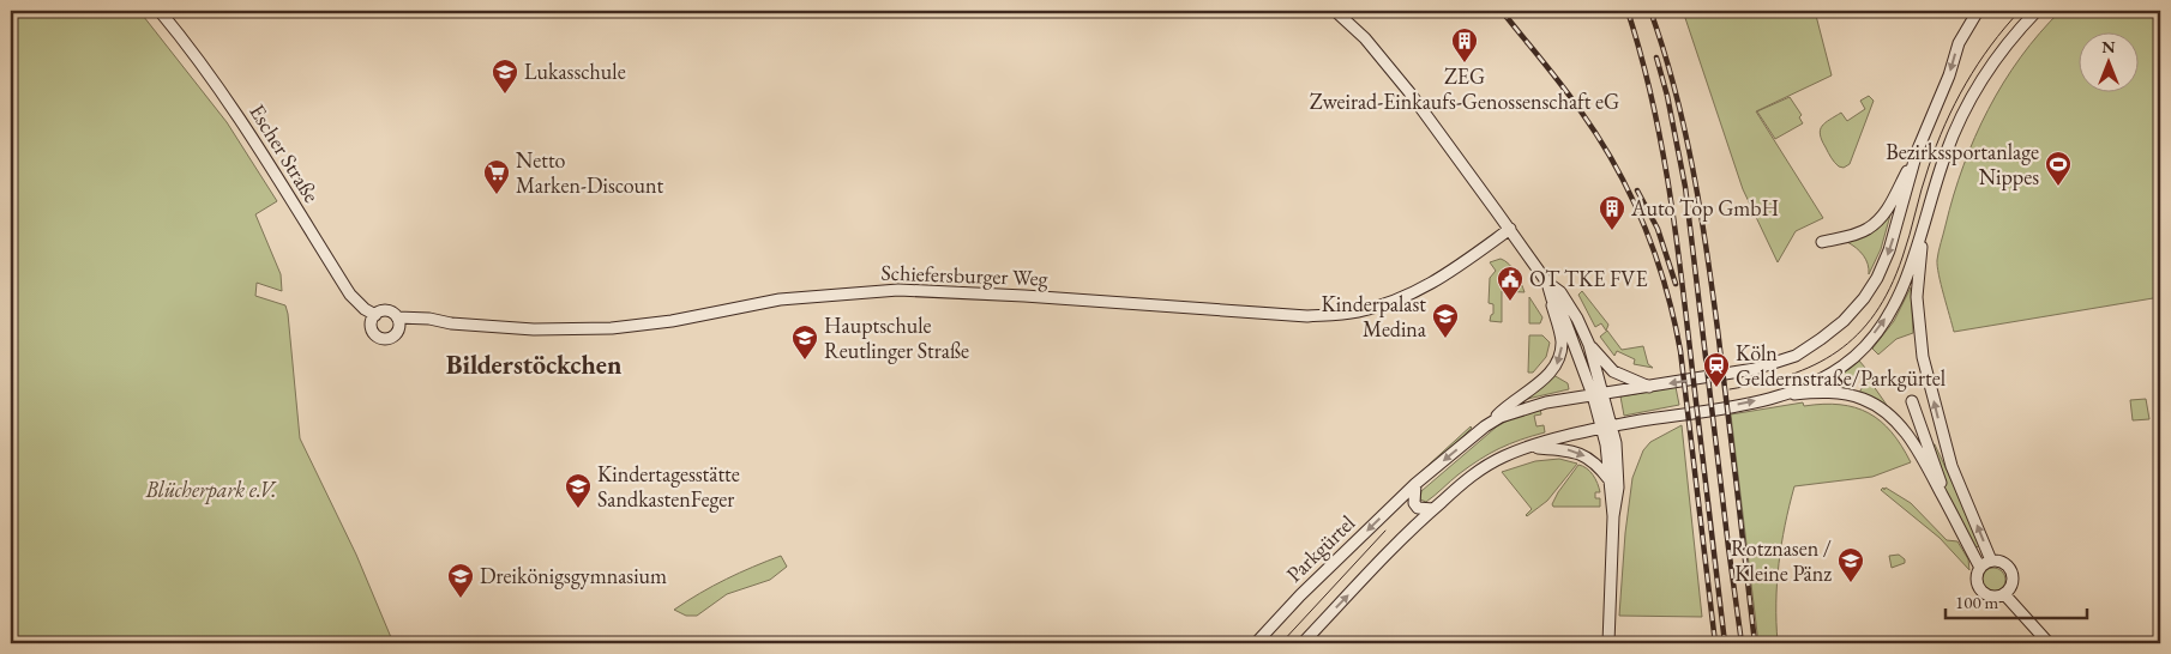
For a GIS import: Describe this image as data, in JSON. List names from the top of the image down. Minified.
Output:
{"streets":{"main road":["Escher Straße","Schiefersburger Weg","Parkgürtel"]},"crossings":[["Escher Straße","Schiefersburger Weg"]],"districts":["Bilderstöckchen"],"parks":["Blücherpark e.V."],"places":{"building":["ZEG Zweirad-Einkaufs-Genossenschaft eG","Auto Top GmbH"],"school or university":["Lukasschule","Kinderpalast Medina","Hauptschule Reutlinger Straße","Kindertagesstätte SandkastenFeger","Rotznasen / Kleine Pänz","Dreikönigsgymnasium"],"sports":["Bezirkssportanlage Nippes"],"supermarket":["Netto Marken-Discount"],"public building":["OT TKE FVE"],"station":["Köln Geldernstraße/Parkgürtel"]},"scale_bar":"100 m","north":"top"}
